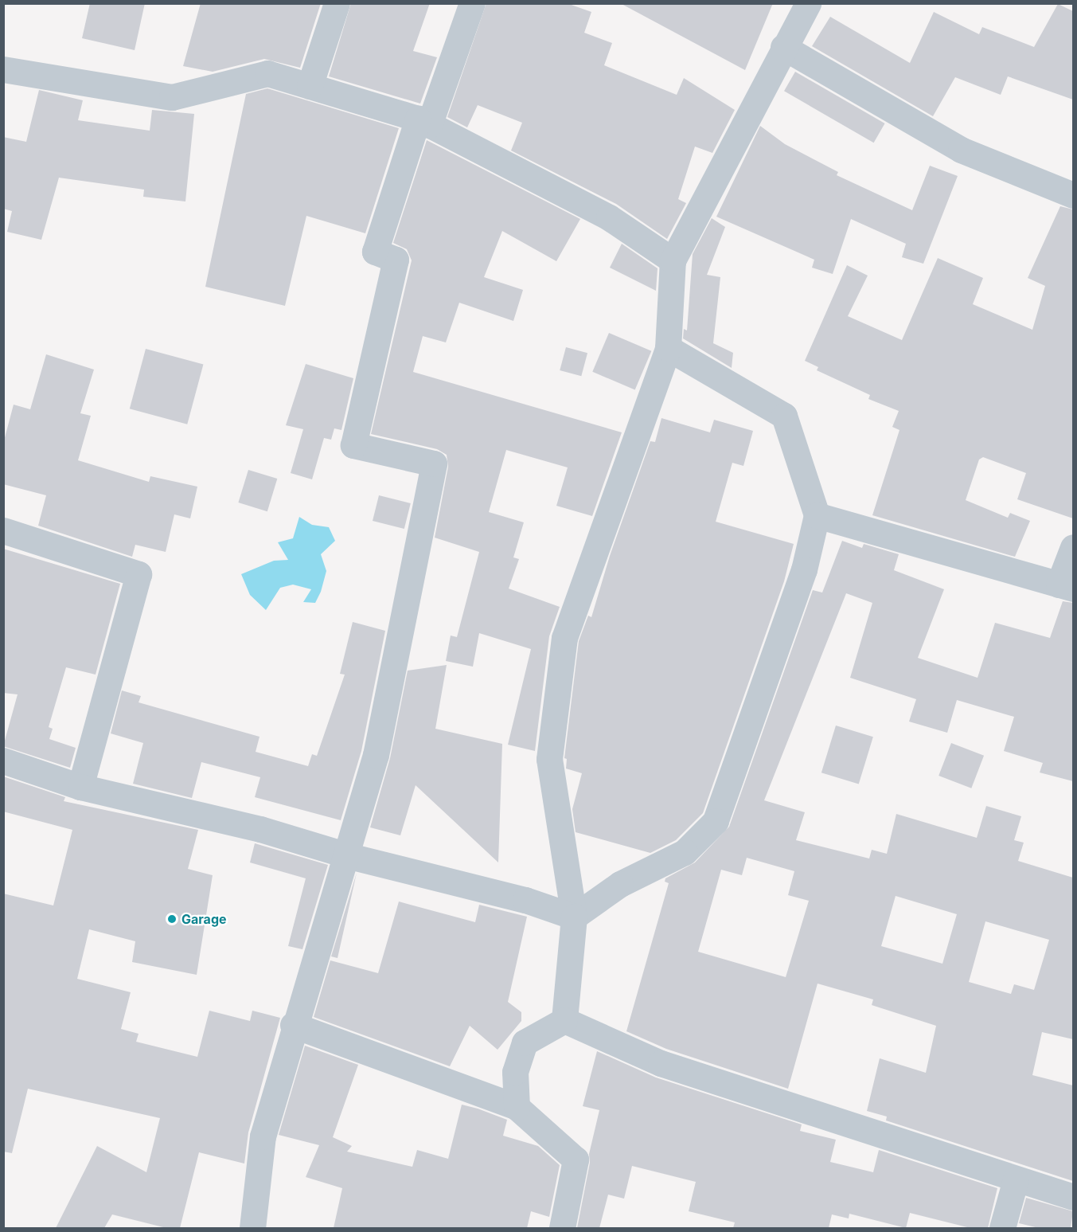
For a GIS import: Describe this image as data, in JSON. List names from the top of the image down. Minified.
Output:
{"places":["Garage"]}
